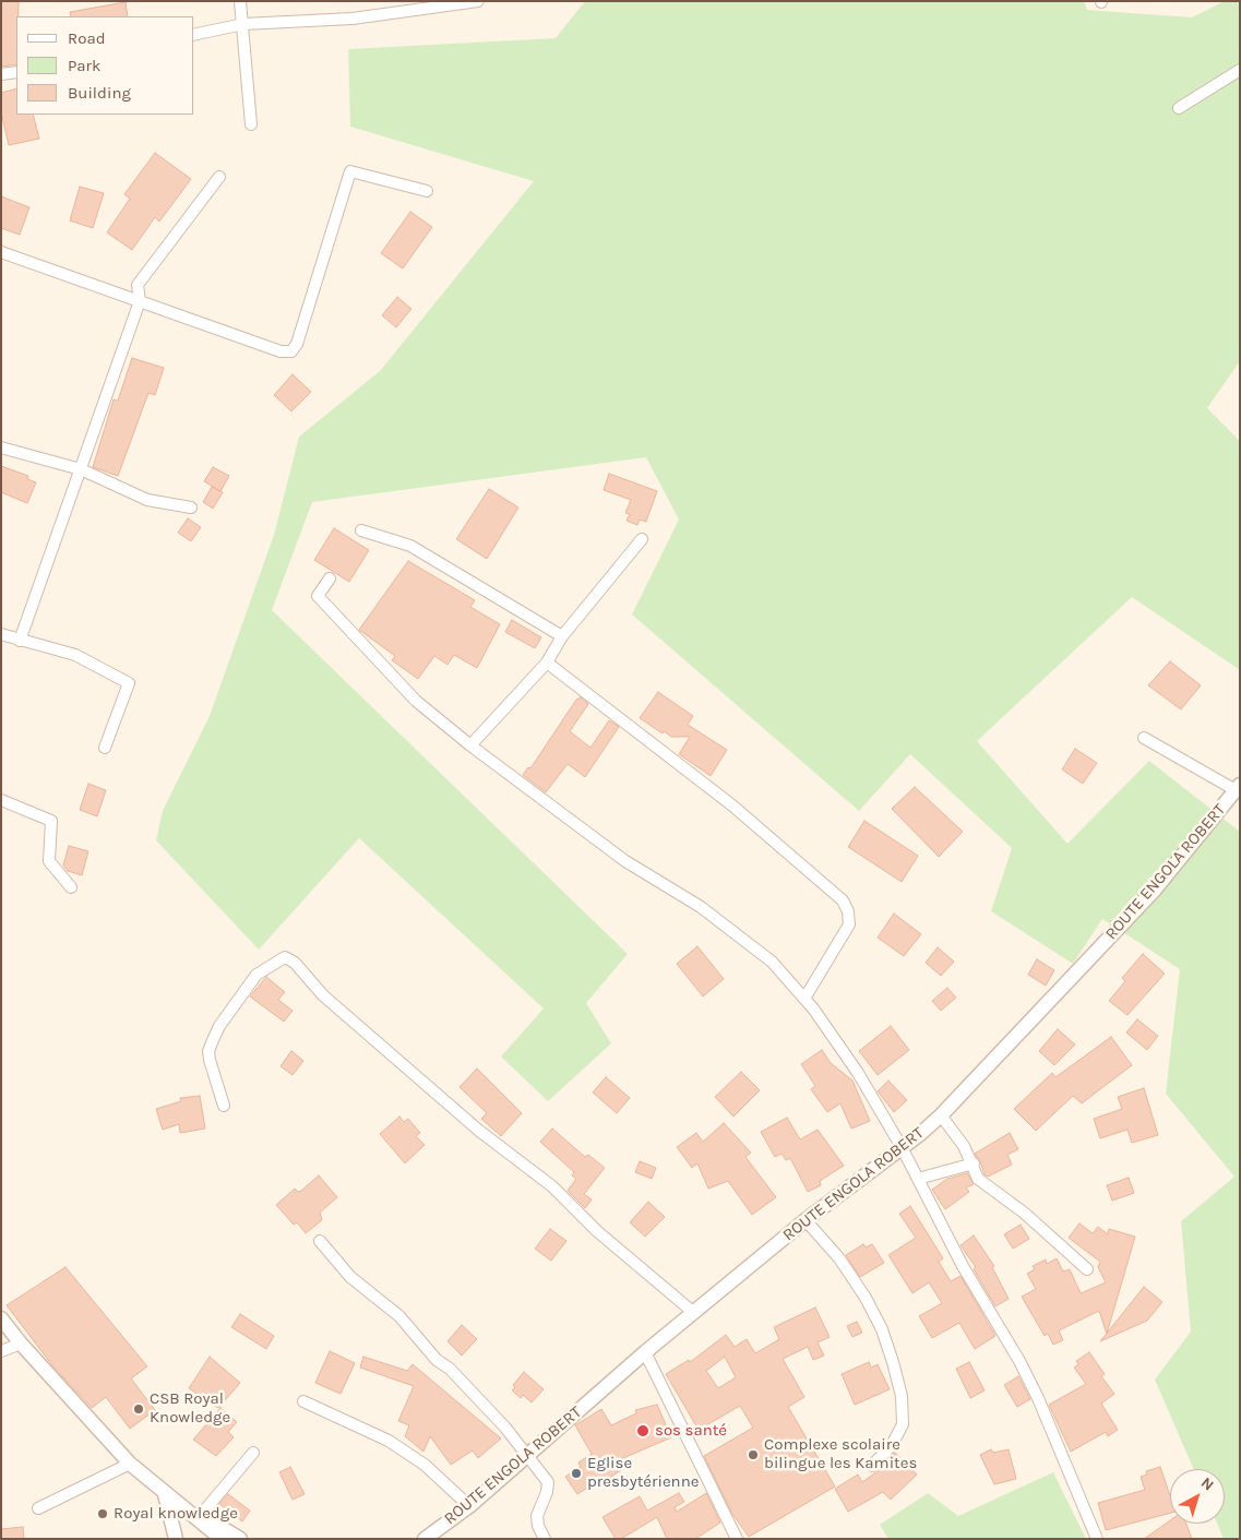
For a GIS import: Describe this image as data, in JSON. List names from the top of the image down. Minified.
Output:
{"streets":{"street":["ROUTE ENGOLA ROBERT"]},"places":["CSB Royal Knowledge","sos santé","Complexe scolaire bilingue les Kamites","Eglise presbytérienne","Royal knowledge"],"legend":["Road","Park","Building"],"north":"top right"}
